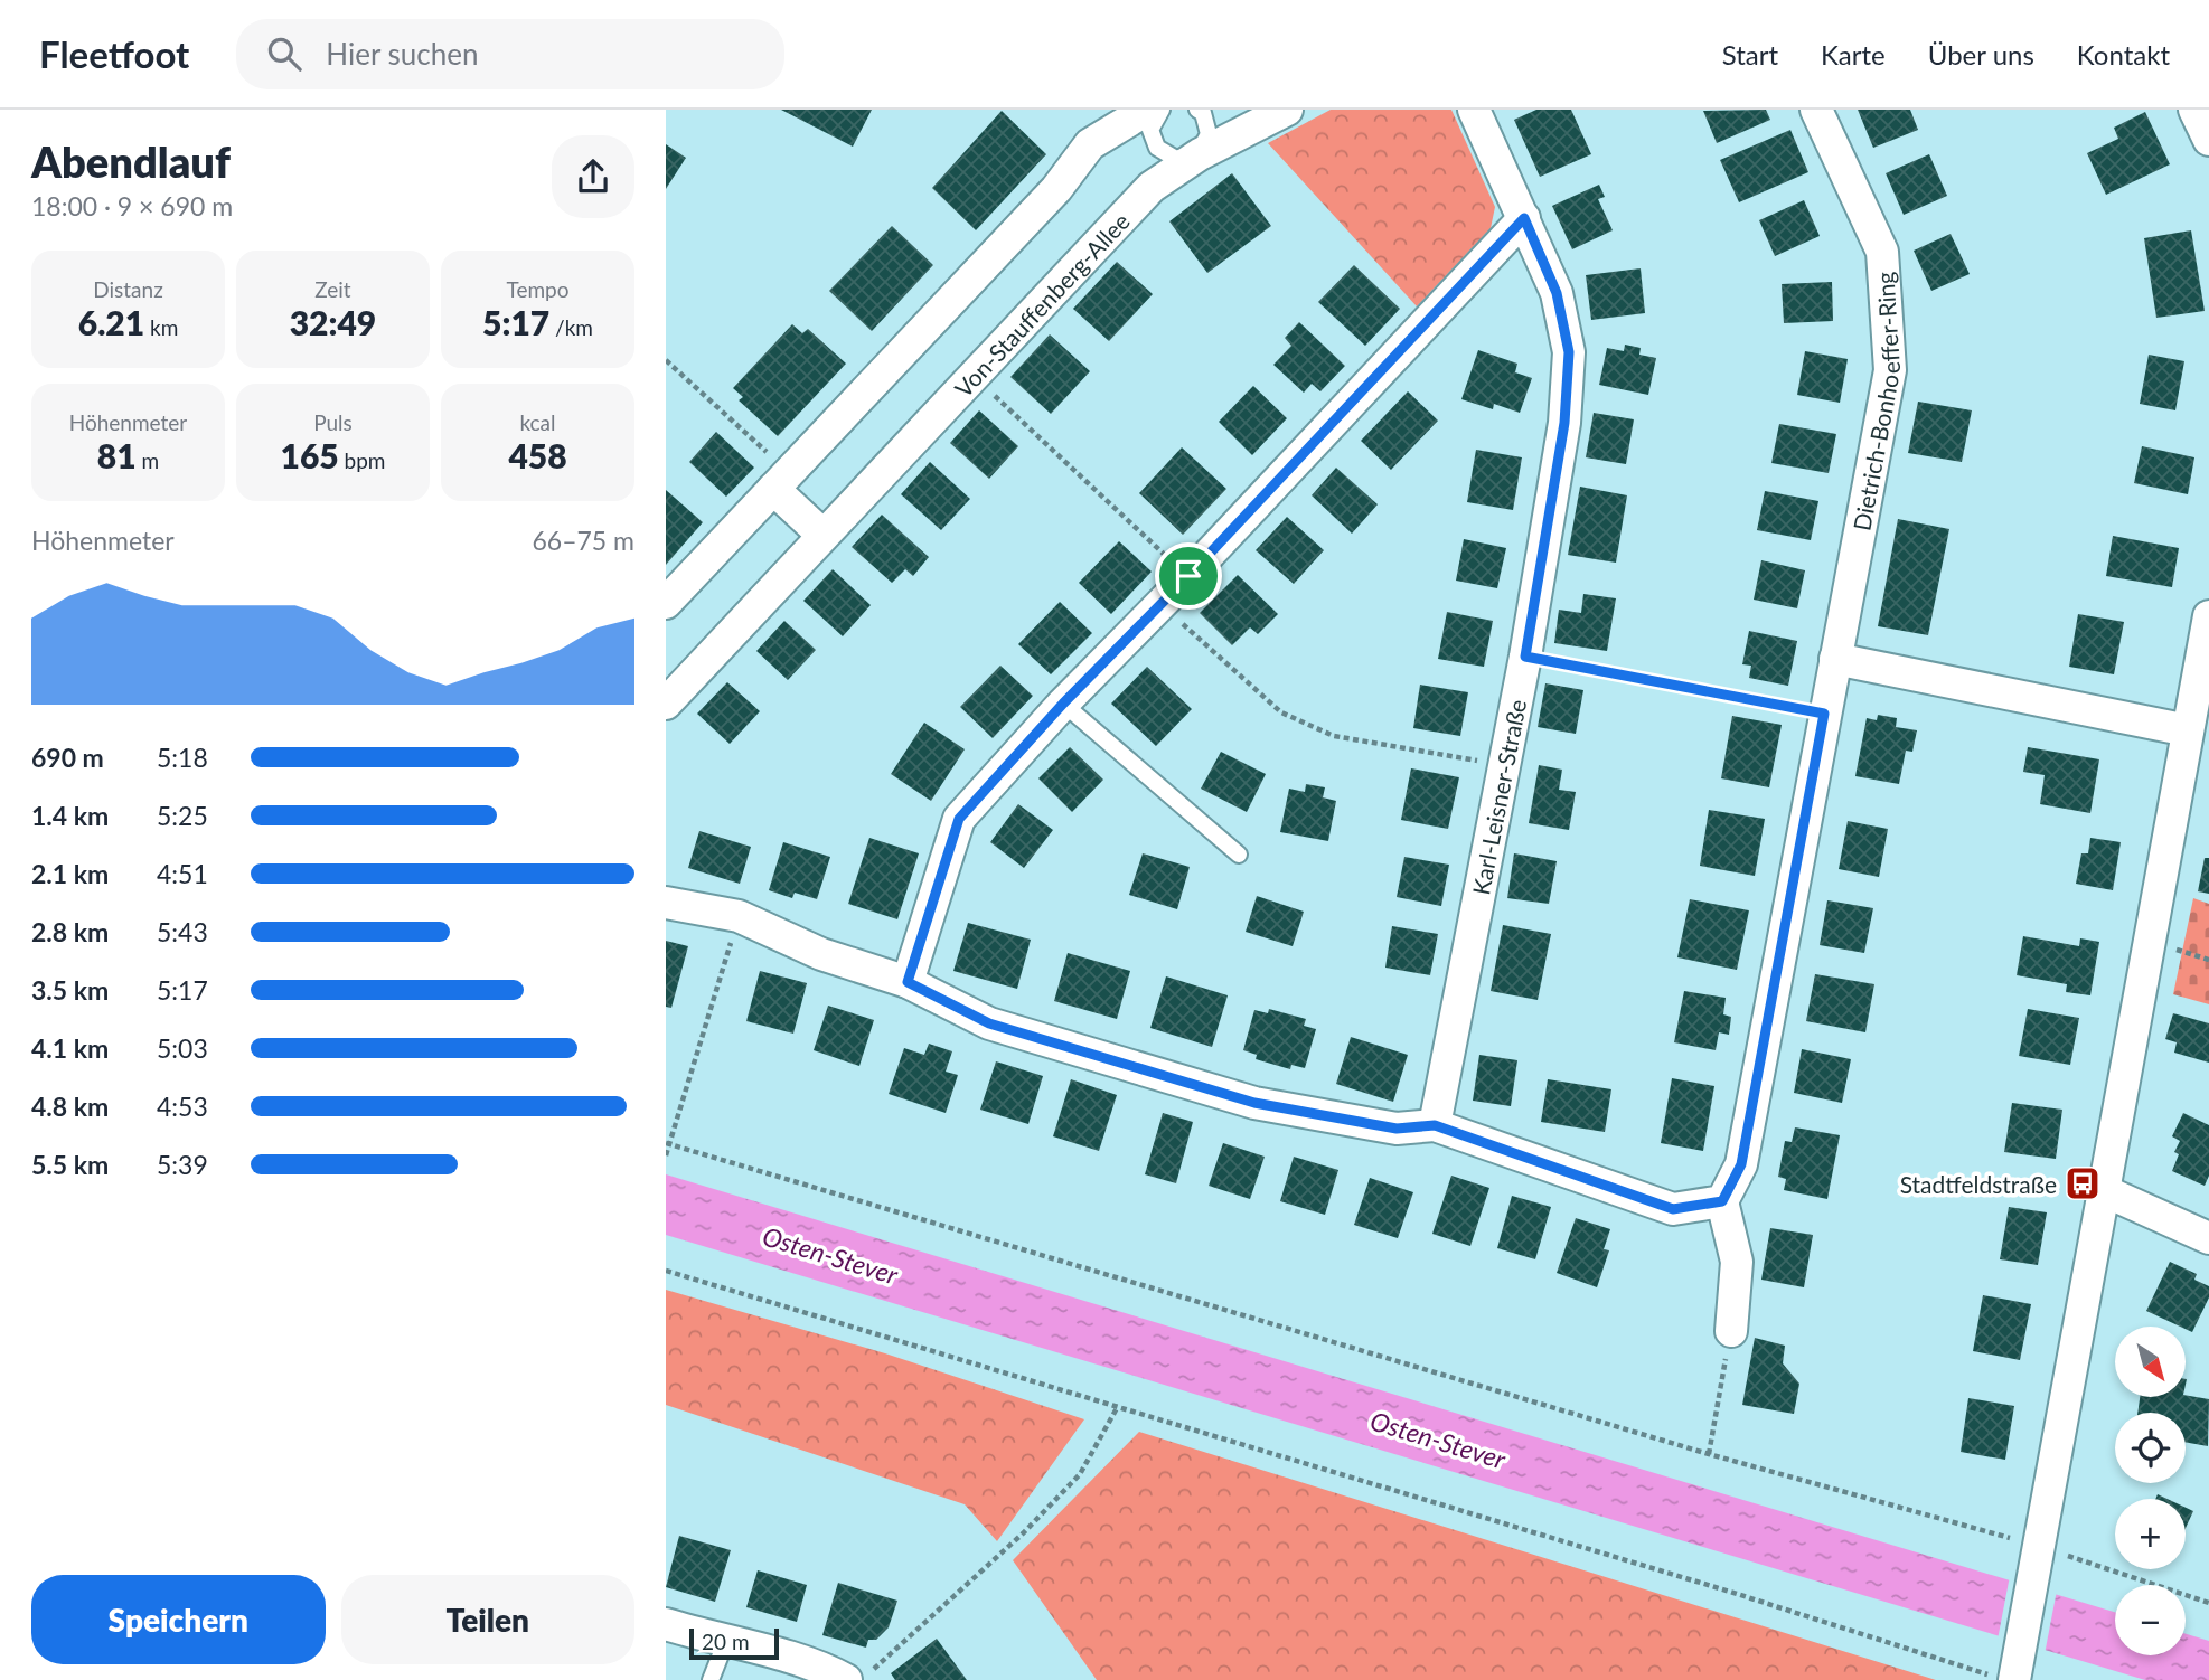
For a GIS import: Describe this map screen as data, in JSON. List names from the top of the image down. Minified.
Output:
{"streets":{"street":["Von-Stauffenberg-Allee","Dietrich-Bonhoeffer-Ring","Karl-Leisner-Straße"]},"water":["Osten-Stever"],"places":{"bus stop":["Stadtfeldstraße"]},"scale_bar":"20 m","north":"bottom right","page":{"header":"Fleetfoot","search":"Hier suchen","nav":["Start","Karte","Über uns","Kontakt"],"heading":["Abendlauf","18:00 · 9 × 690 m"],"stats":[["Distanz","6.21 km"],["Zeit","32:49"],["Tempo","5:17 /km"],["Höhenmeter","81 m"],["Puls","165 bpm"],["kcal","458"]],"chart":["Höhenmeter","66–75 m"],"list":[{"name":"690 m","note":"5:18"},{"name":"1.4 km","note":"5:25"},{"name":"2.1 km","note":"4:51"},{"name":"2.8 km","note":"5:43"},{"name":"3.5 km","note":"5:17"},{"name":"4.1 km","note":"5:03"},{"name":"4.8 km","note":"4:53"},{"name":"5.5 km","note":"5:39"}],"map_buttons":["+","−"],"buttons":["Speichern","Teilen"],"scale":"20 m"}}
